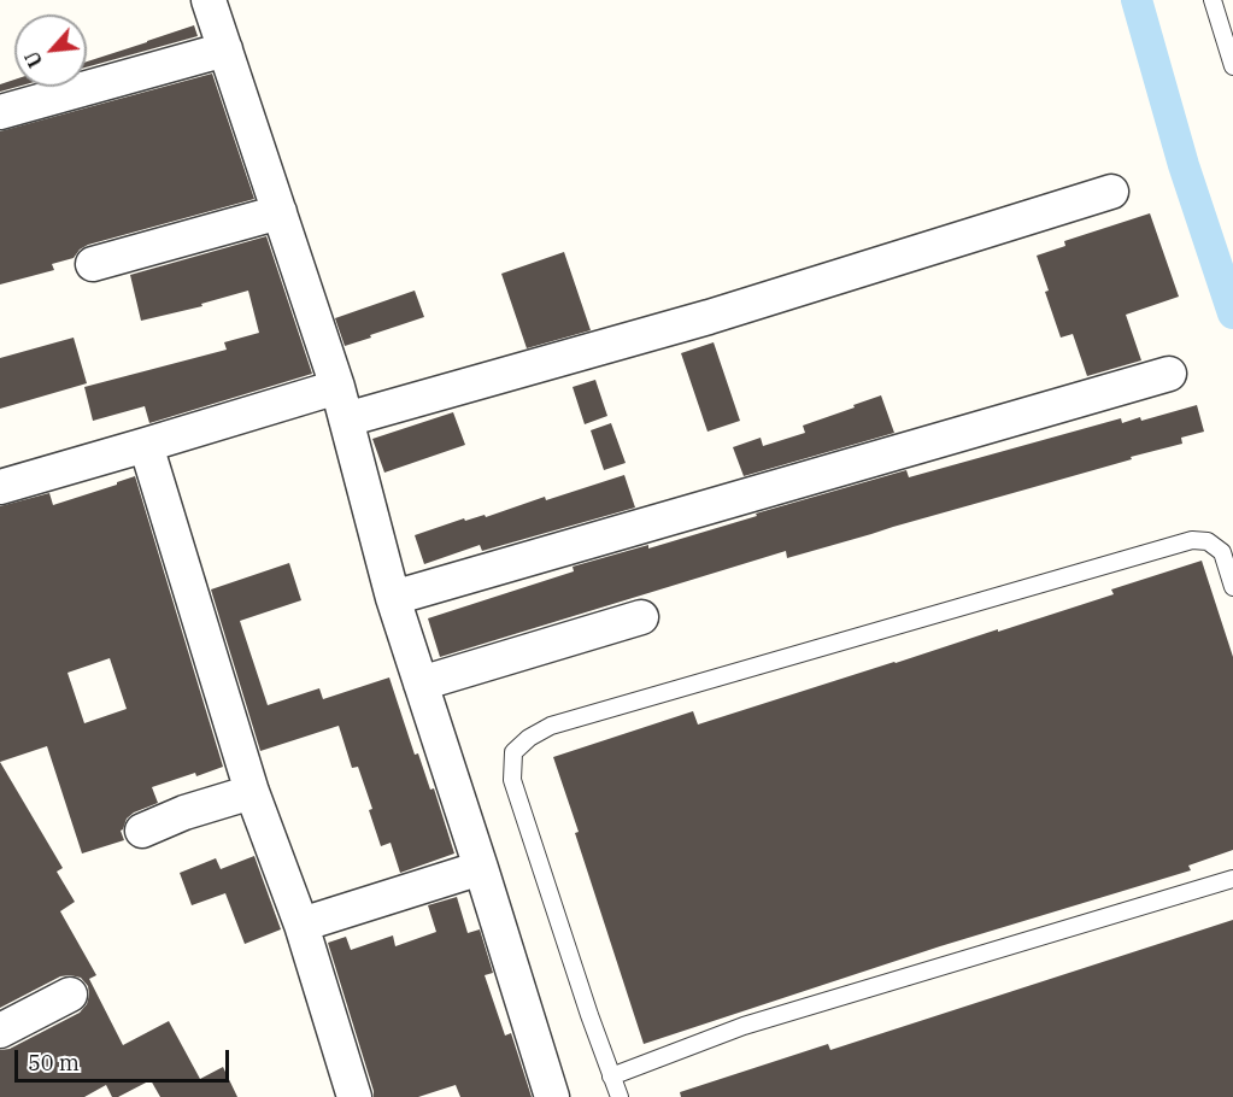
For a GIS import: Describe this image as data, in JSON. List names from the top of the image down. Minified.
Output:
{"scale_bar":"50 m","north":"bottom left"}
